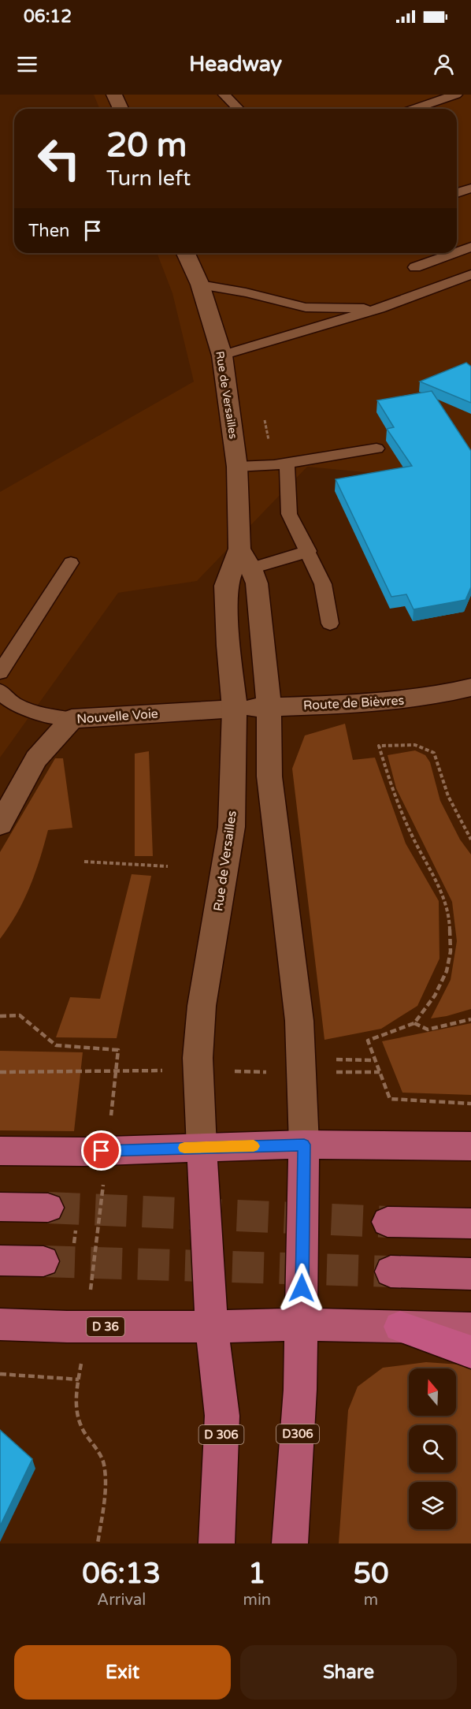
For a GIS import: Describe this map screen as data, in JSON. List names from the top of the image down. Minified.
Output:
{"streets":{"main road":["Rue de Versailles","Route de Bièvres","Nouvelle Voie","D 36","D306","D 306"]},"crossings":[["Rue de Versailles","Route de Bièvres"],["Rue de Versailles","Nouvelle Voie"],["Rue de Versailles","D 306"],["Route de Bièvres","Nouvelle Voie"],["D 36","D306"],["D 36","D 306"]],"north":"top","page":{"status":"06:12","header":"Headway","turn":["20 m","Turn left"],"then":"Then","eta":["06:13","Arrival","1","min","50","m"],"buttons":["Exit","Share"]}}
